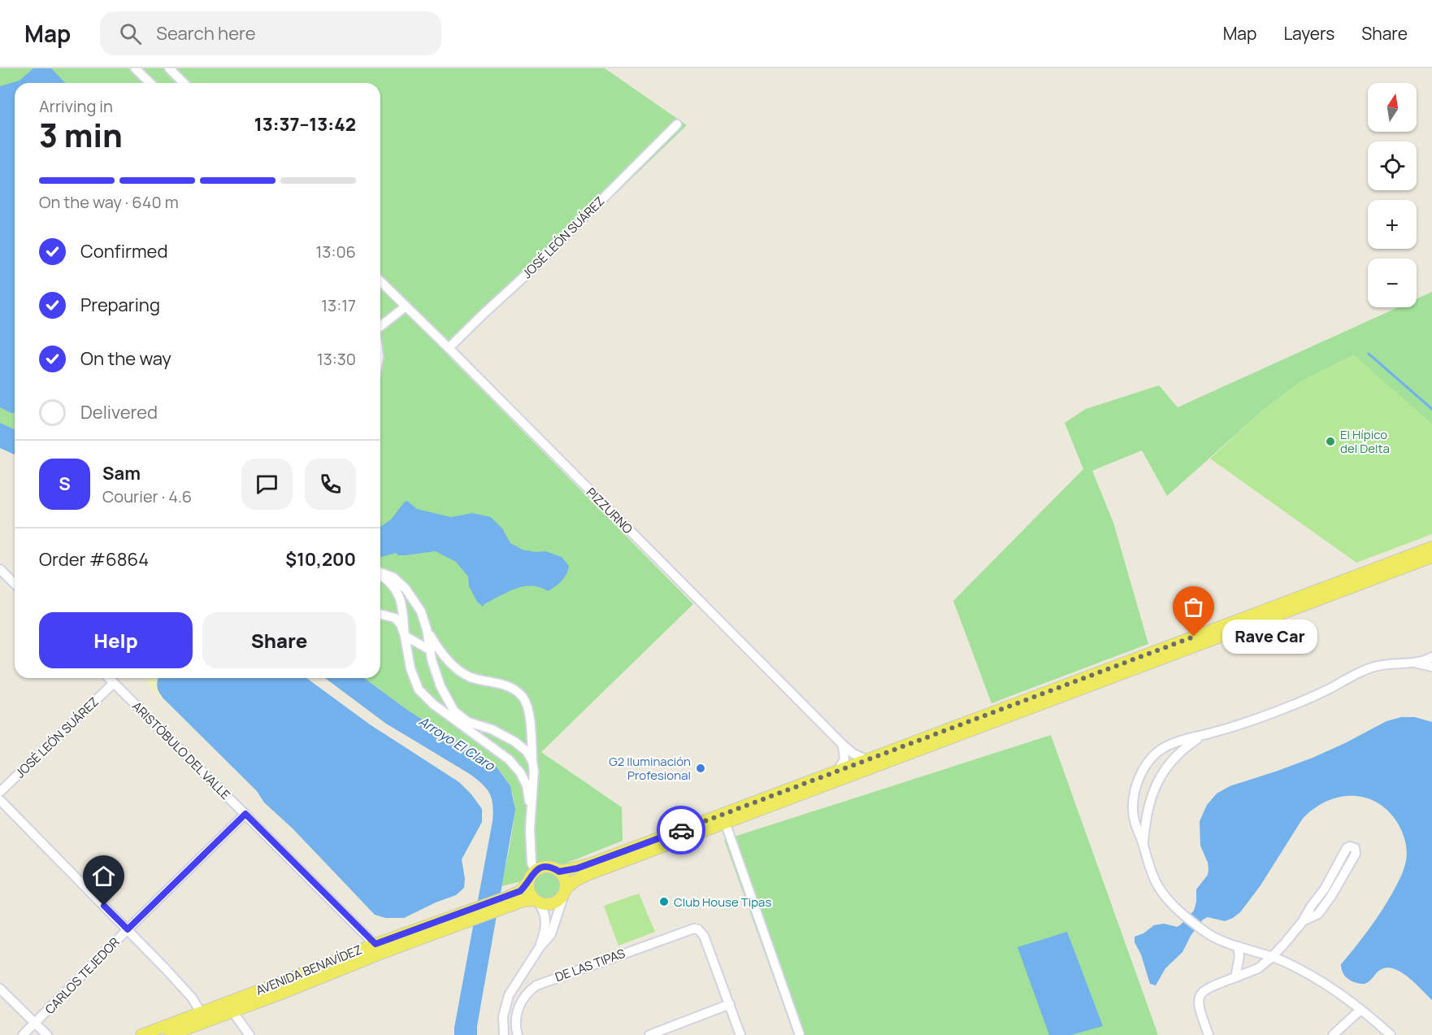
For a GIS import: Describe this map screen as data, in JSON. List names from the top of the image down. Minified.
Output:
{"streets":{"main road":["AVENIDA BENAVÍDEZ"],"street":["JOSÉ LEÓN SUÁREZ","PIZZURNO","ARISTÓBULO DEL VALLE","DE LAS TIPAS","CARLOS TEJEDOR"]},"crossings":[["JOSÉ LEÓN SUÁREZ","PIZZURNO"],["JOSÉ LEÓN SUÁREZ","ARISTÓBULO DEL VALLE"],["ARISTÓBULO DEL VALLE","AVENIDA BENAVÍDEZ"],["ARISTÓBULO DEL VALLE","CARLOS TEJEDOR"]],"water":["Arroyo El Claro"],"places":["El Hípico del Delta","Rave Car","G2 Iluminación Profesional","Club House Tipas"],"north":"top","page":{"header":"Map","search":"Search here","nav":["Map","Layers","Share"],"map_buttons":["+","−"],"heading":["3 min","Arriving in","13:37–13:42"],"panel":["Sam","Courier · 4.6","Order #6864","$10,200"],"bar":"On the way · 640 m","list":[["Confirmed","13:06"],["Preparing","13:17"],["On the way","13:30"],"Delivered"],"round":"S","buttons":["Help","Share"],"bubble":"Rave Car"}}
